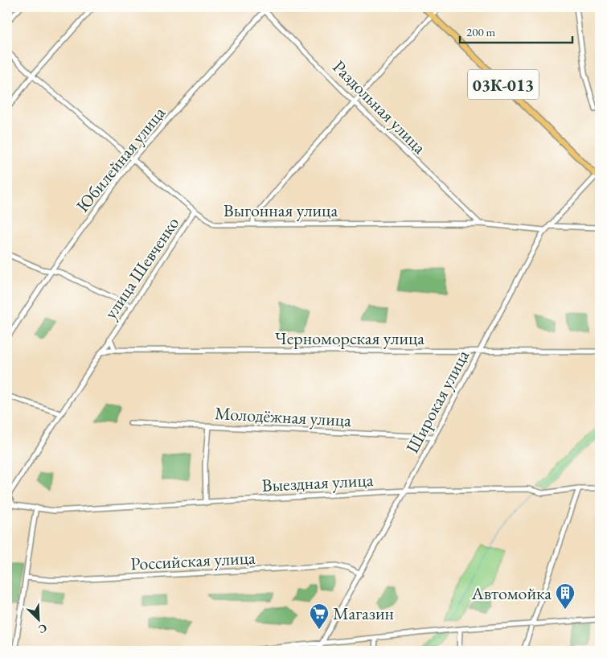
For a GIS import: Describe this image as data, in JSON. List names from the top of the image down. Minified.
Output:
{"streets":{"main road":["03К-013"],"street":["Раздольная улица","Юбилейная улица","Выгонная улица","улица Шевченко","Черноморская улица","Широкая улица","Молодёжная улица","Выездная улица","Российская улица"]},"crossings":[["03К-013","Широкая улица"],["Раздольная улица","Юбилейная улица"],["Раздольная улица","Выгонная улица"],["Юбилейная улица","Выгонная улица"],["Выгонная улица","улица Шевченко"],["Выгонная улица","Широкая улица"],["улица Шевченко","Черноморская улица"],["улица Шевченко","Выездная улица"],["Черноморская улица","Широкая улица"],["Широкая улица","Молодёжная улица"],["Широкая улица","Выездная улица"],["Широкая улица","Российская улица"]],"places":{"building":["Автомойка"],"supermarket":["Магазин"]},"scale_bar":"200 m","north":"bottom right"}
